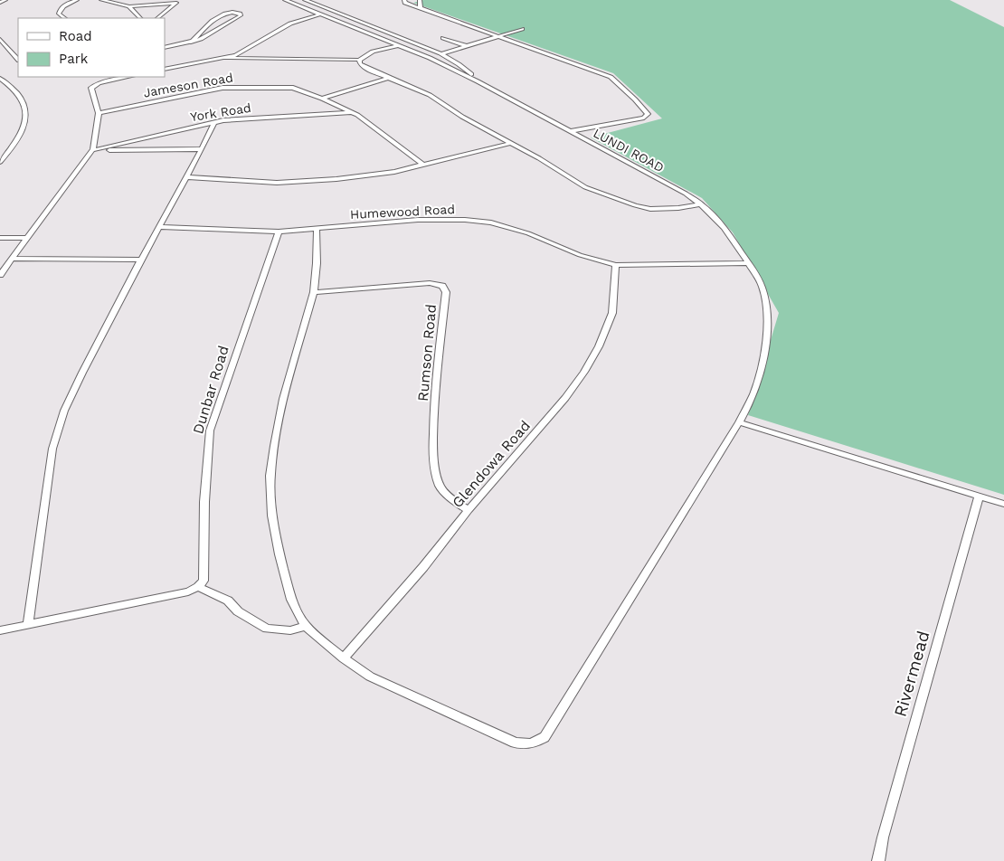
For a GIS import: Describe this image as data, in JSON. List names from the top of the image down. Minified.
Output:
{"streets":{"street":["Jameson Road","York Road","LUNDI ROAD","Humewood Road","Rumson Road","Dunbar Road","Glendowa Road","Rivermead"]},"crossings":[["Jameson Road","York Road"],["LUNDI ROAD","Humewood Road"],["LUNDI ROAD","Rumson Road"],["LUNDI ROAD","Glendowa Road"],["Humewood Road","Dunbar Road"],["Humewood Road","Glendowa Road"],["Rumson Road","Glendowa Road"]],"legend":["Road","Park"]}
